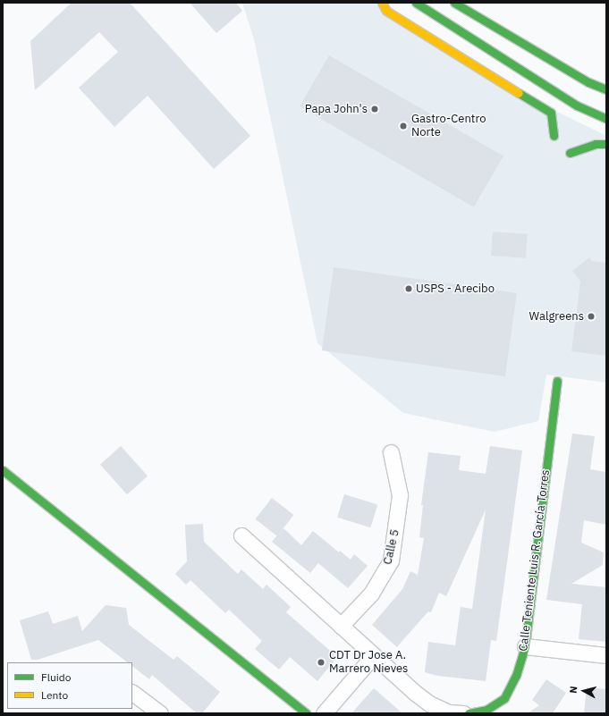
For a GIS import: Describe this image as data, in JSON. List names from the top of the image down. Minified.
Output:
{"streets":{"street":["Calle 5","Calle Teniente Luis R. García Torres"]},"places":["Papa John's","Gastro-Centro Norte","USPS - Arecibo","Walgreens","CDT Dr Jose A. Marrero Nieves"],"legend":["Fluido","Lento"],"north":"left"}
